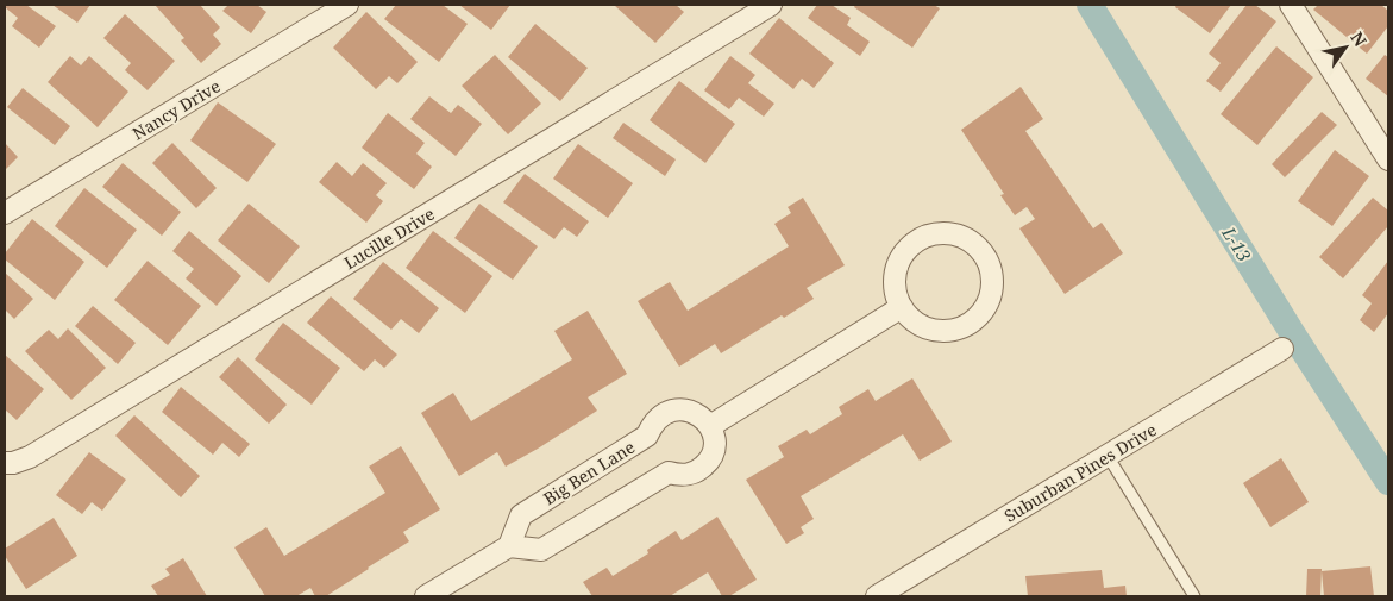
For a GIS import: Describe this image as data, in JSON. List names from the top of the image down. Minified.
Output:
{"streets":{"street":["Nancy Drive","Lucille Drive","Big Ben Lane","Suburban Pines Drive"]},"water":["L-13"],"north":"top right"}
